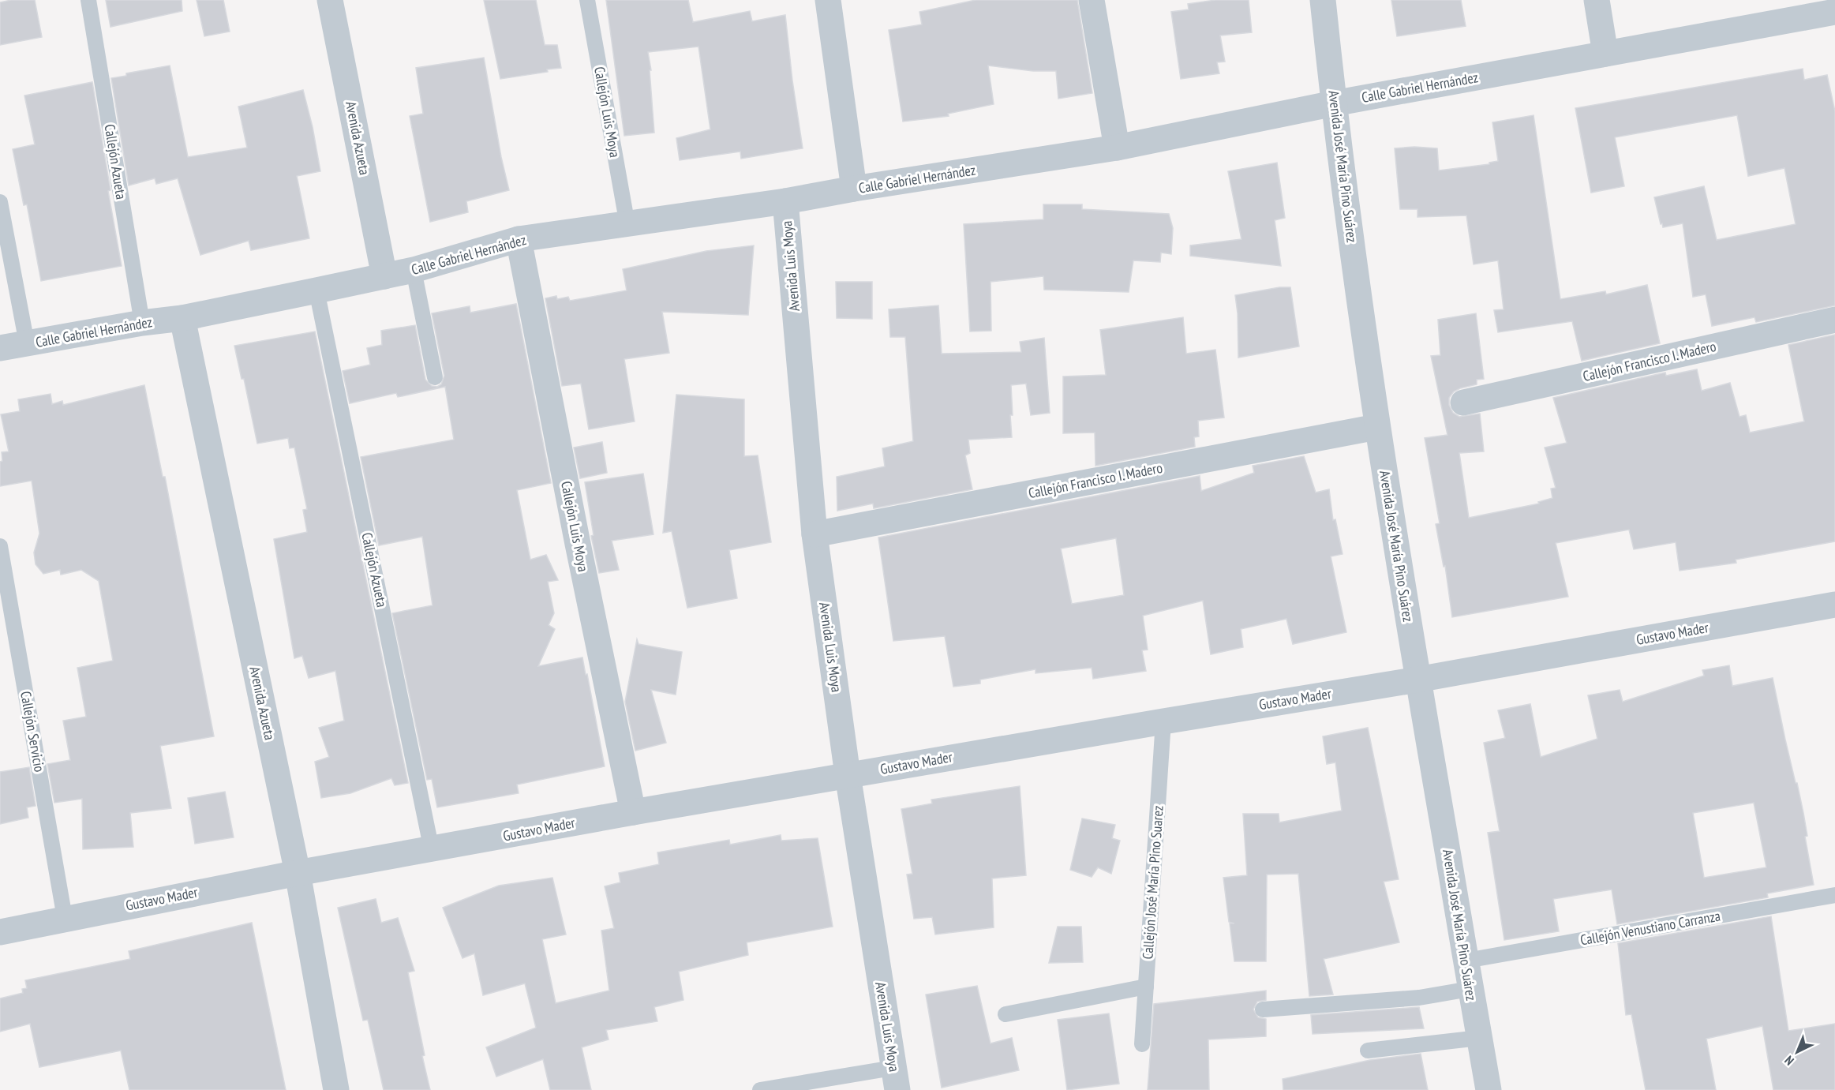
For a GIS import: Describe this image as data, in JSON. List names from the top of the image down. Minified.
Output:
{"streets":{"street":["Calle Gabriel Hernández","Callejón Luis Moya","Avenida Azueta","Avenida José María Pino Suárez","Avenida Luis Moya","Callejón Francisco I. Madero","Gustavo Mader"],"lane":["Callejón Azueta","Callejón Servicio","Callejón José María Pino Suarez","Callejón Venustiano Carranza"]},"crossings":[["Calle Gabriel Hernández","Callejón Luis Moya"],["Calle Gabriel Hernández","Avenida Azueta"],["Calle Gabriel Hernández","Callejón Azueta"],["Calle Gabriel Hernández","Avenida José María Pino Suárez"],["Calle Gabriel Hernández","Avenida Luis Moya"],["Callejón Luis Moya","Gustavo Mader"],["Avenida Azueta","Gustavo Mader"],["Callejón Azueta","Gustavo Mader"],["Avenida José María Pino Suárez","Callejón Francisco I. Madero"],["Avenida José María Pino Suárez","Gustavo Mader"],["Avenida José María Pino Suárez","Callejón Venustiano Carranza"],["Avenida Luis Moya","Callejón Francisco I. Madero"],["Avenida Luis Moya","Gustavo Mader"],["Gustavo Mader","Callejón Servicio"],["Gustavo Mader","Callejón José María Pino Suarez"]],"north":"bottom left"}
